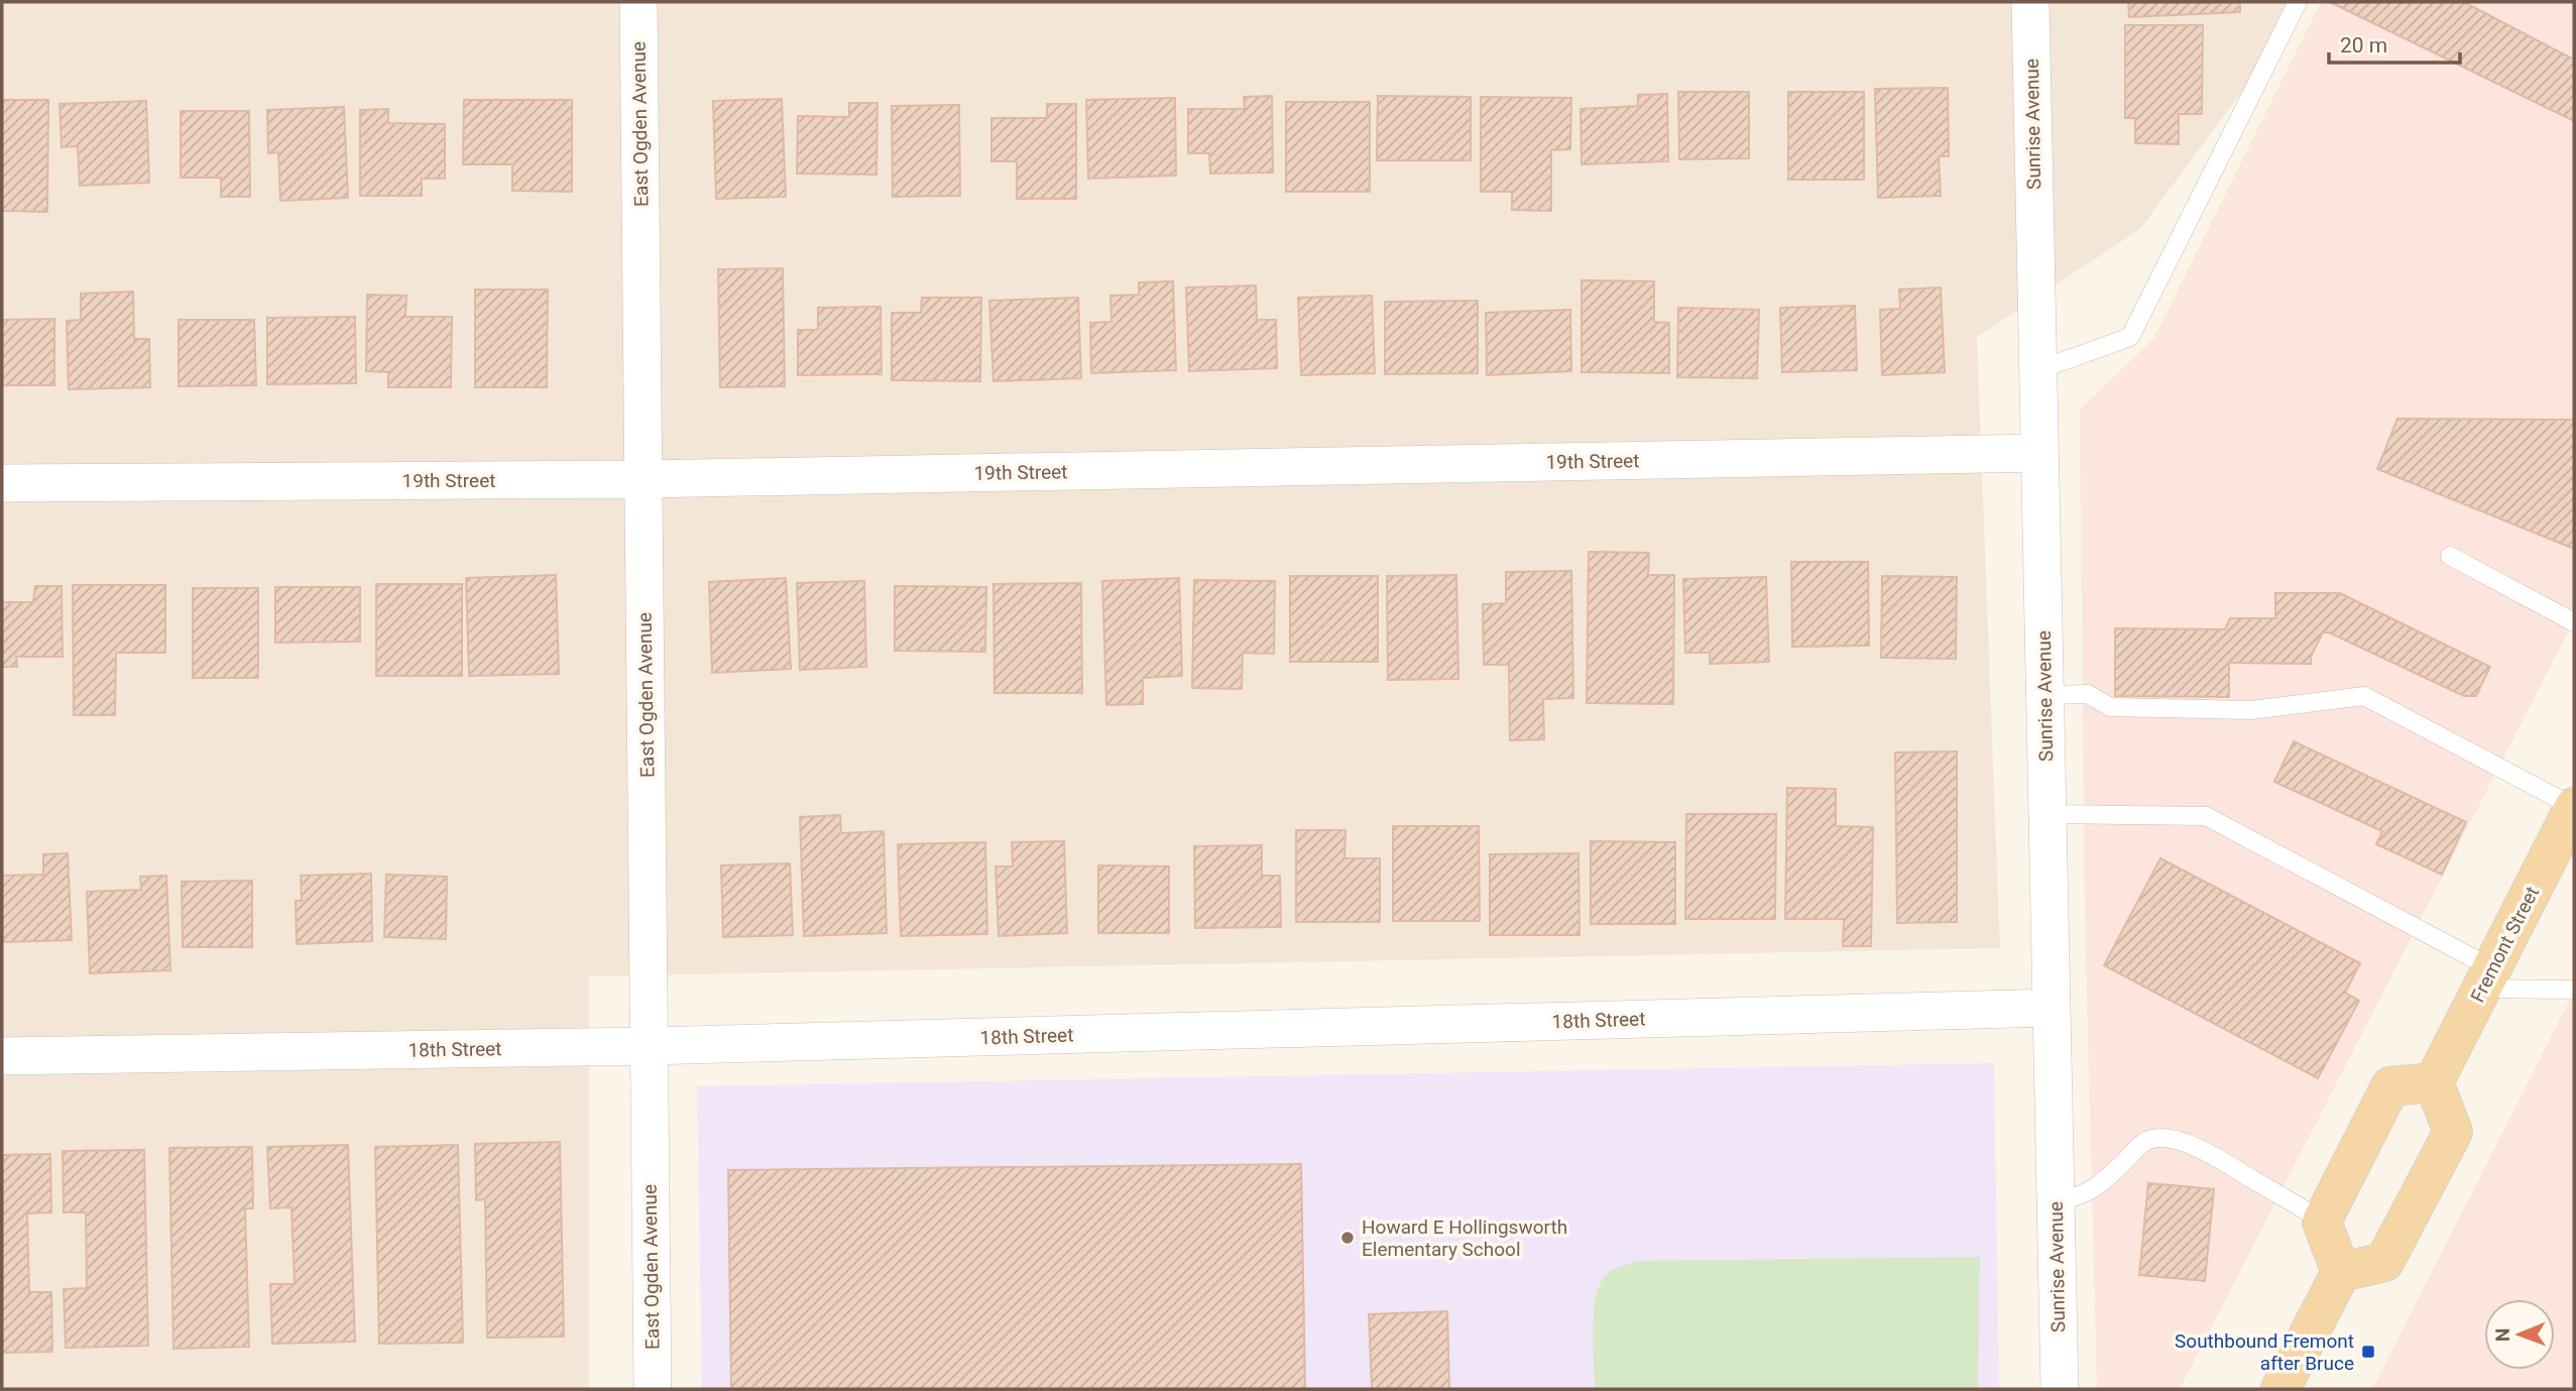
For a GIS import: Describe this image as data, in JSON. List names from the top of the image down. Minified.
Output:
{"streets":{"main road":["Fremont Street"],"street":["East Ogden Avenue","Sunrise Avenue","19th Street","18th Street"]},"crossings":[["East Ogden Avenue","19th Street"],["East Ogden Avenue","18th Street"],["Sunrise Avenue","19th Street"],["Sunrise Avenue","18th Street"]],"places":{"other":["Howard E Hollingsworth Elementary School"],"transit":["Southbound Fremont after Bruce"]},"scale_bar":"20 m","north":"left"}
